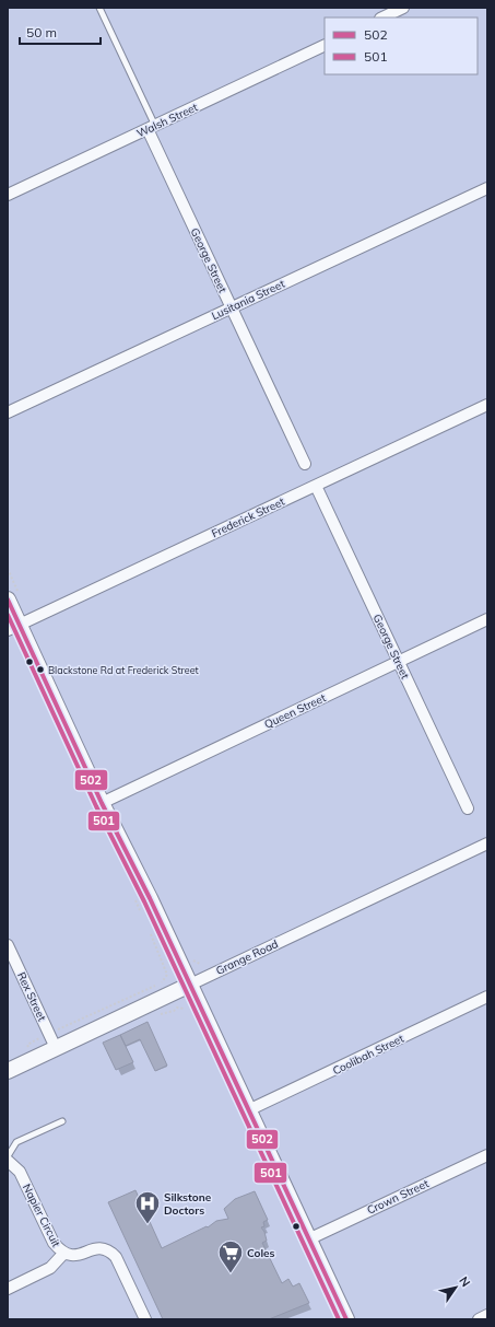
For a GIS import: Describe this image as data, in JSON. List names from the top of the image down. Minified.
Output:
{"streets":{"main road":["Grange Road"],"street":["Walsh Street","George Street","Lusitania Street","Frederick Street","Queen Street","Rex Street","Coolibah Street","Crown Street","Napier Circuit"]},"crossings":[["Walsh Street","George Street"],["George Street","Lusitania Street"],["George Street","Frederick Street"],["George Street","Queen Street"],["Grange Road","Rex Street"]],"places":{"other":["Blackstone Rd at Frederick Street"],"hospital":["Silkstone Doctors"],"supermarket":["Coles"]},"lines":["transit line 502","transit line 501"],"legend":["502","501"],"scale_bar":"50 m","north":"top right"}
